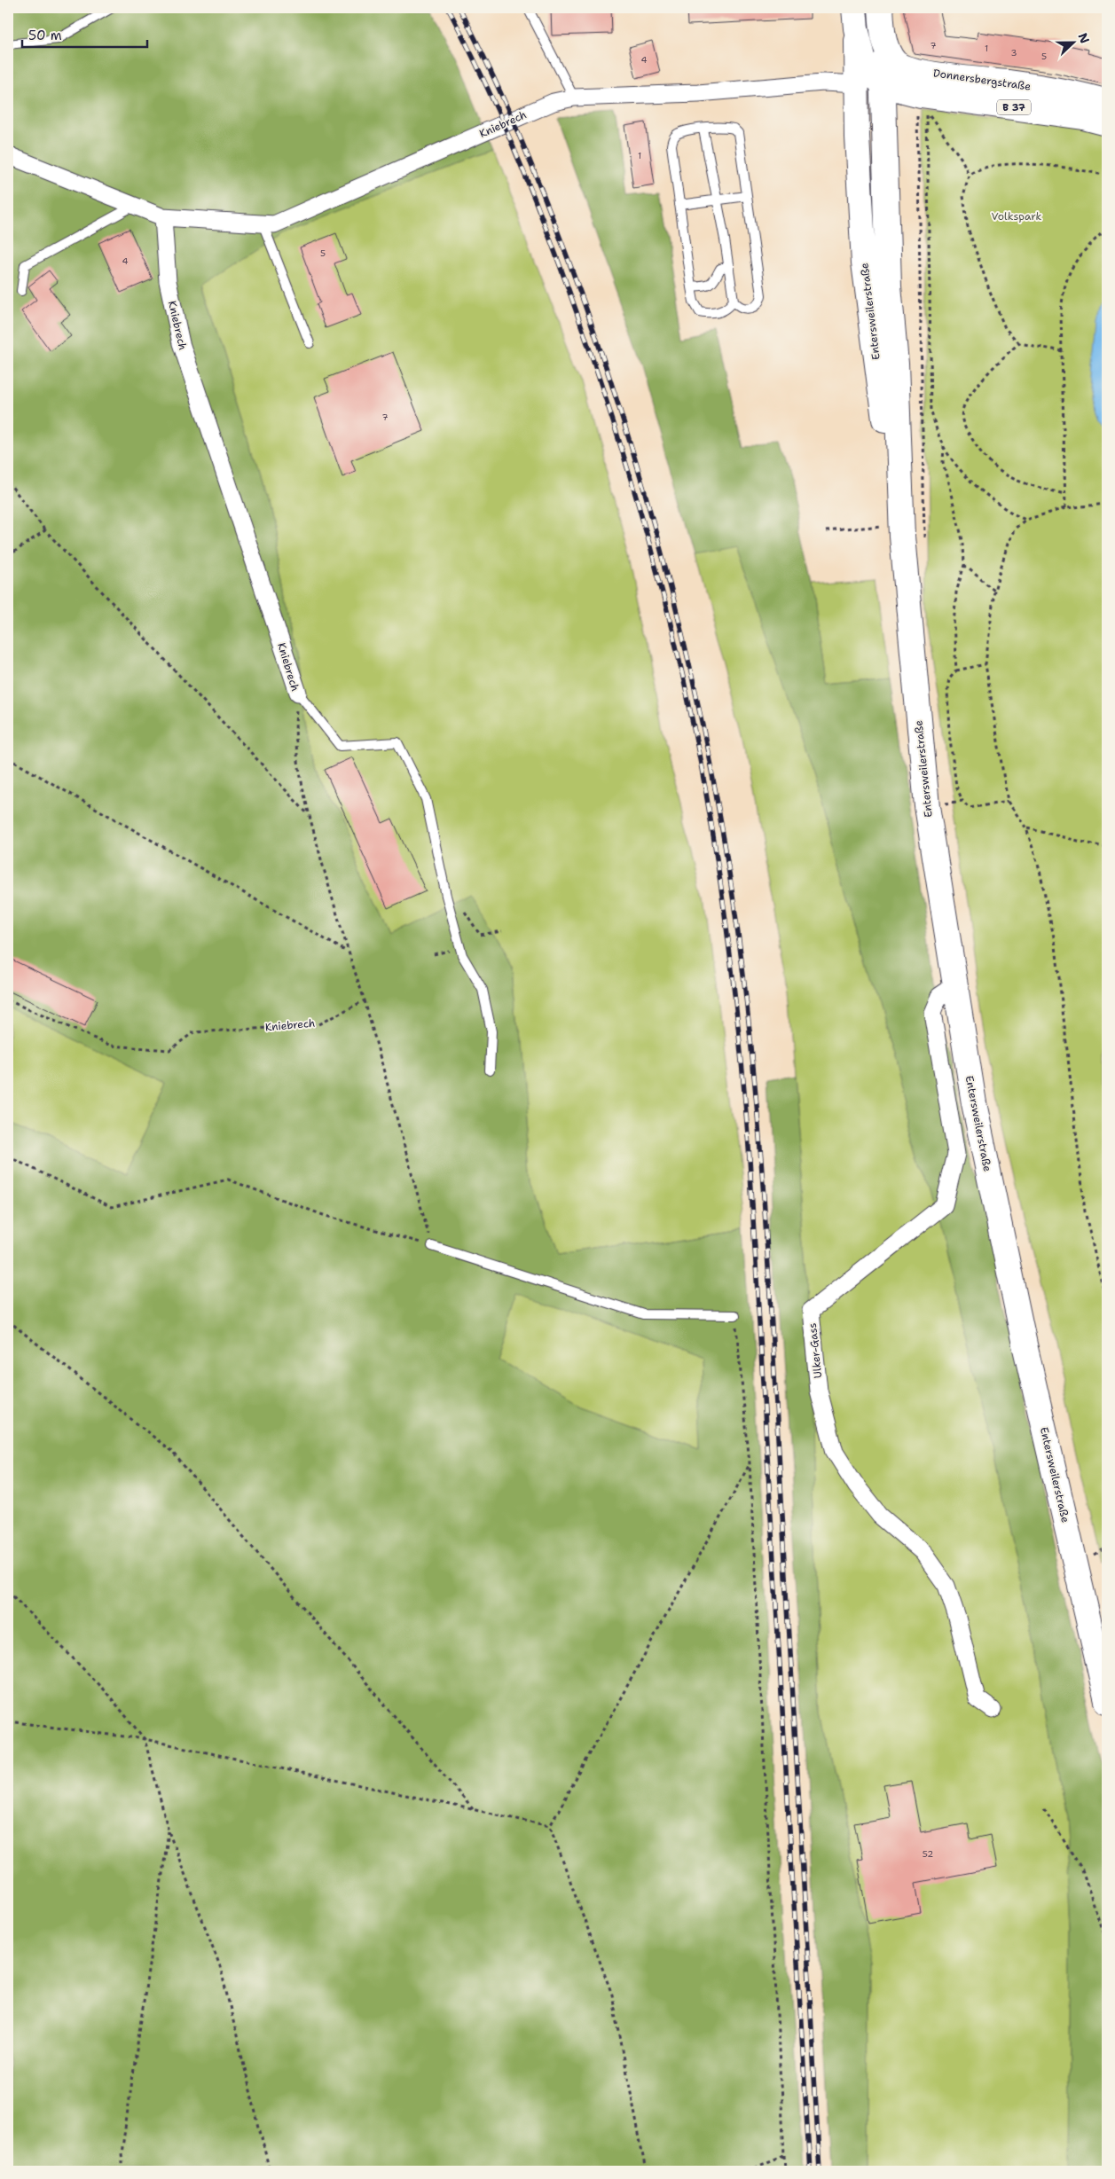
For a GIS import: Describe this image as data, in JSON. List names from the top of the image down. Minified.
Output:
{"streets":{"main road":["Donnersbergstraße","B 37","Entersweilerstraße"],"street":["Kniebrech","Ulker-Gass"]},"crossings":[["Donnersbergstraße","Entersweilerstraße"],["Kniebrech","Entersweilerstraße"],["Entersweilerstraße","Ulker-Gass"]],"parks":["Volkspark"],"house_numbers":["7","1","3","5","4","1","5","4","7","52"],"scale_bar":"50 m","north":"right"}
